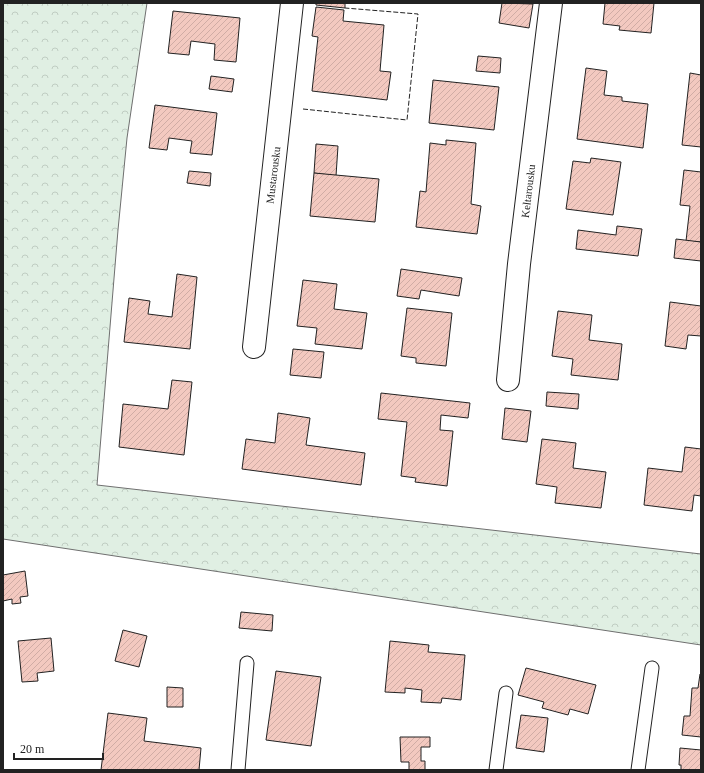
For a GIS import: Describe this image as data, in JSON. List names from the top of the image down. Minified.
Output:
{"streets":{"street":["Mustarousku","Keltarousku"]},"scale_bar":"20 m"}
